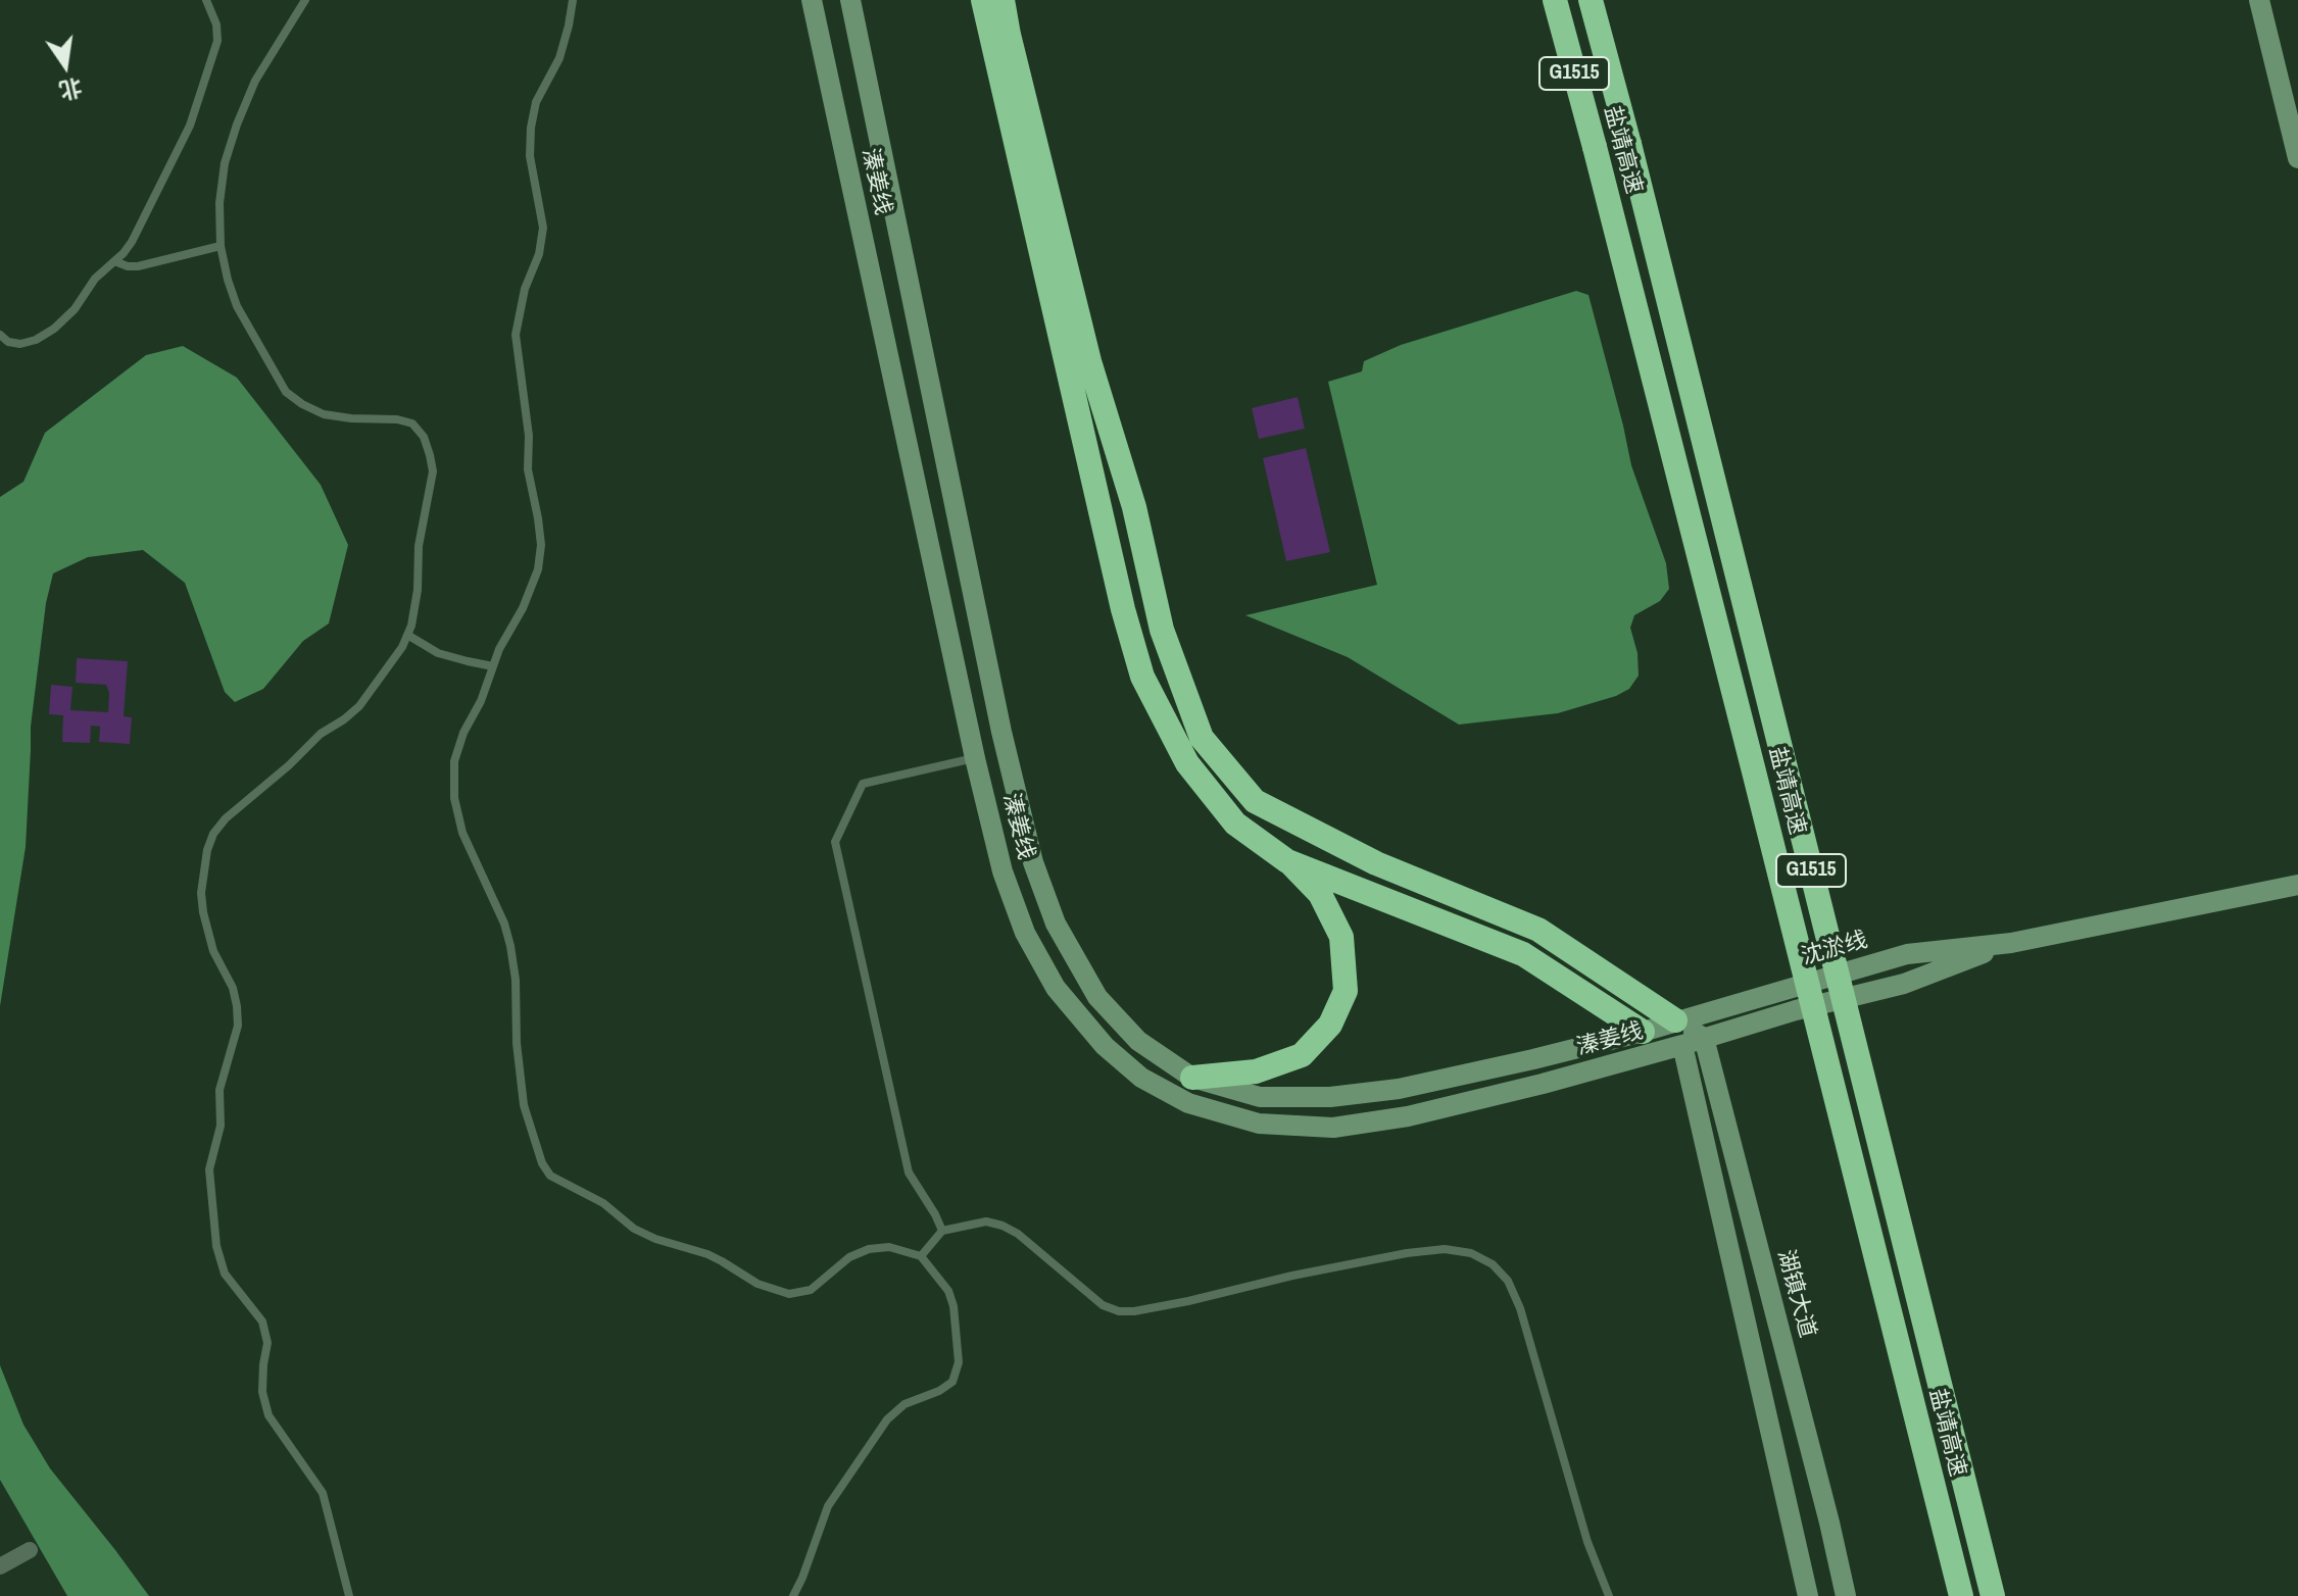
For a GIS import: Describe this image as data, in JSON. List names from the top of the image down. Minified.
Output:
{"streets":{"highway":["G1515","盐靖高速"],"main road":["溱姜线","沈淤线","湖镇大道"]},"crossings":[["溱姜线","沈淤线"],["沈淤线","湖镇大道"]],"north":"bottom"}
